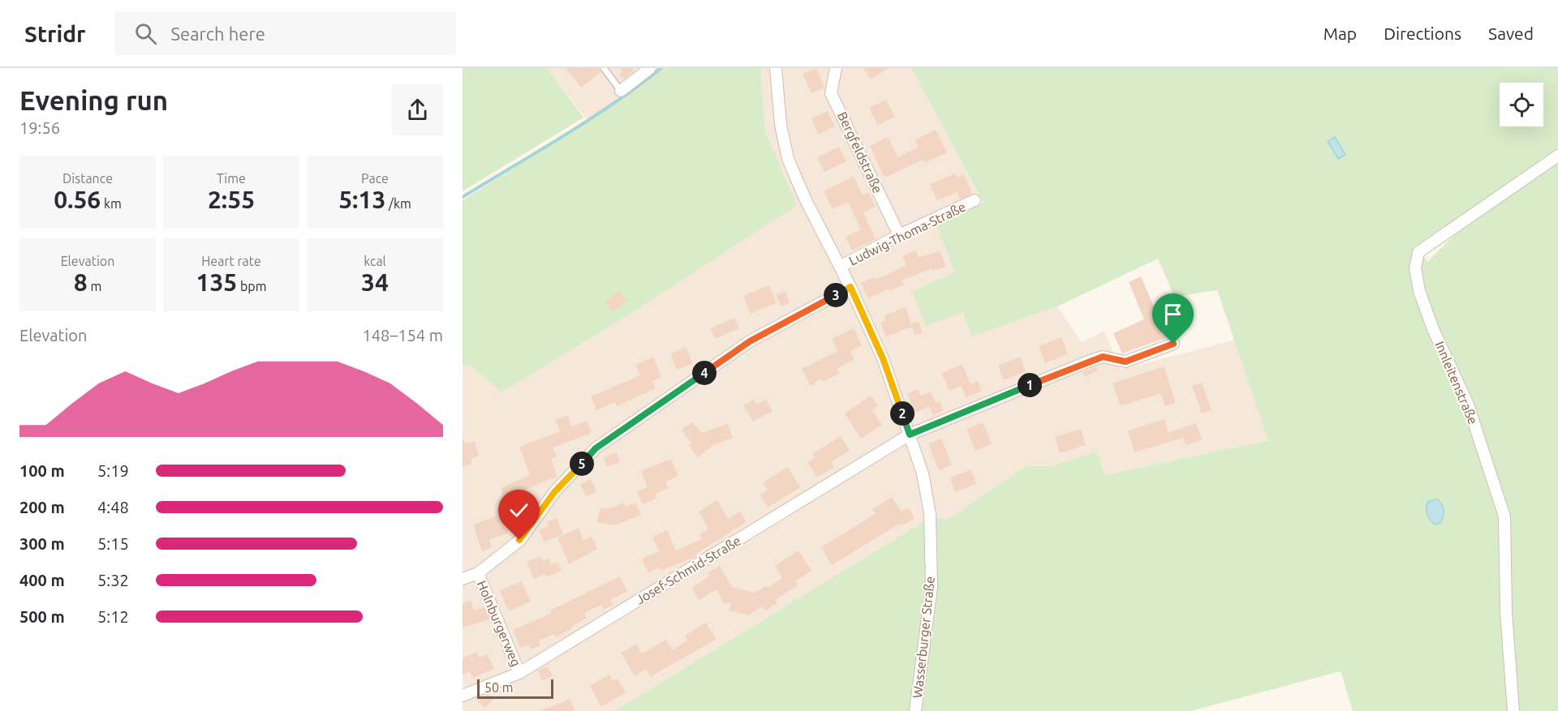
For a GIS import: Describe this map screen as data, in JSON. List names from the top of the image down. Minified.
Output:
{"streets":{"street":["Bergfeldstraße","Ludwig-Thoma-Straße","Innleitenstraße","Josef-Schmid-Straße","Holnburgerweg","Wasserburger Straße"]},"crossings":[["Bergfeldstraße","Ludwig-Thoma-Straße"],["Ludwig-Thoma-Straße","Wasserburger Straße"],["Josef-Schmid-Straße","Holnburgerweg"],["Josef-Schmid-Straße","Wasserburger Straße"]],"scale_bar":"50 m","page":{"header":"Stridr","search":"Search here","nav":["Map","Directions","Saved"],"heading":["Evening run","19:56"],"stats":[["Distance","0.56 km"],["Time","2:55"],["Pace","5:13 /km"],["Elevation","8 m"],["Heart rate","135 bpm"],["kcal","34"]],"pins":["3","4","1","2","5"],"chart":["Elevation","148–154 m"],"list":[{"name":"100 m","note":"5:19"},{"name":"200 m","note":"4:48"},{"name":"300 m","note":"5:15"},{"name":"400 m","note":"5:32"},{"name":"500 m","note":"5:12"}],"scale":"50 m"}}
